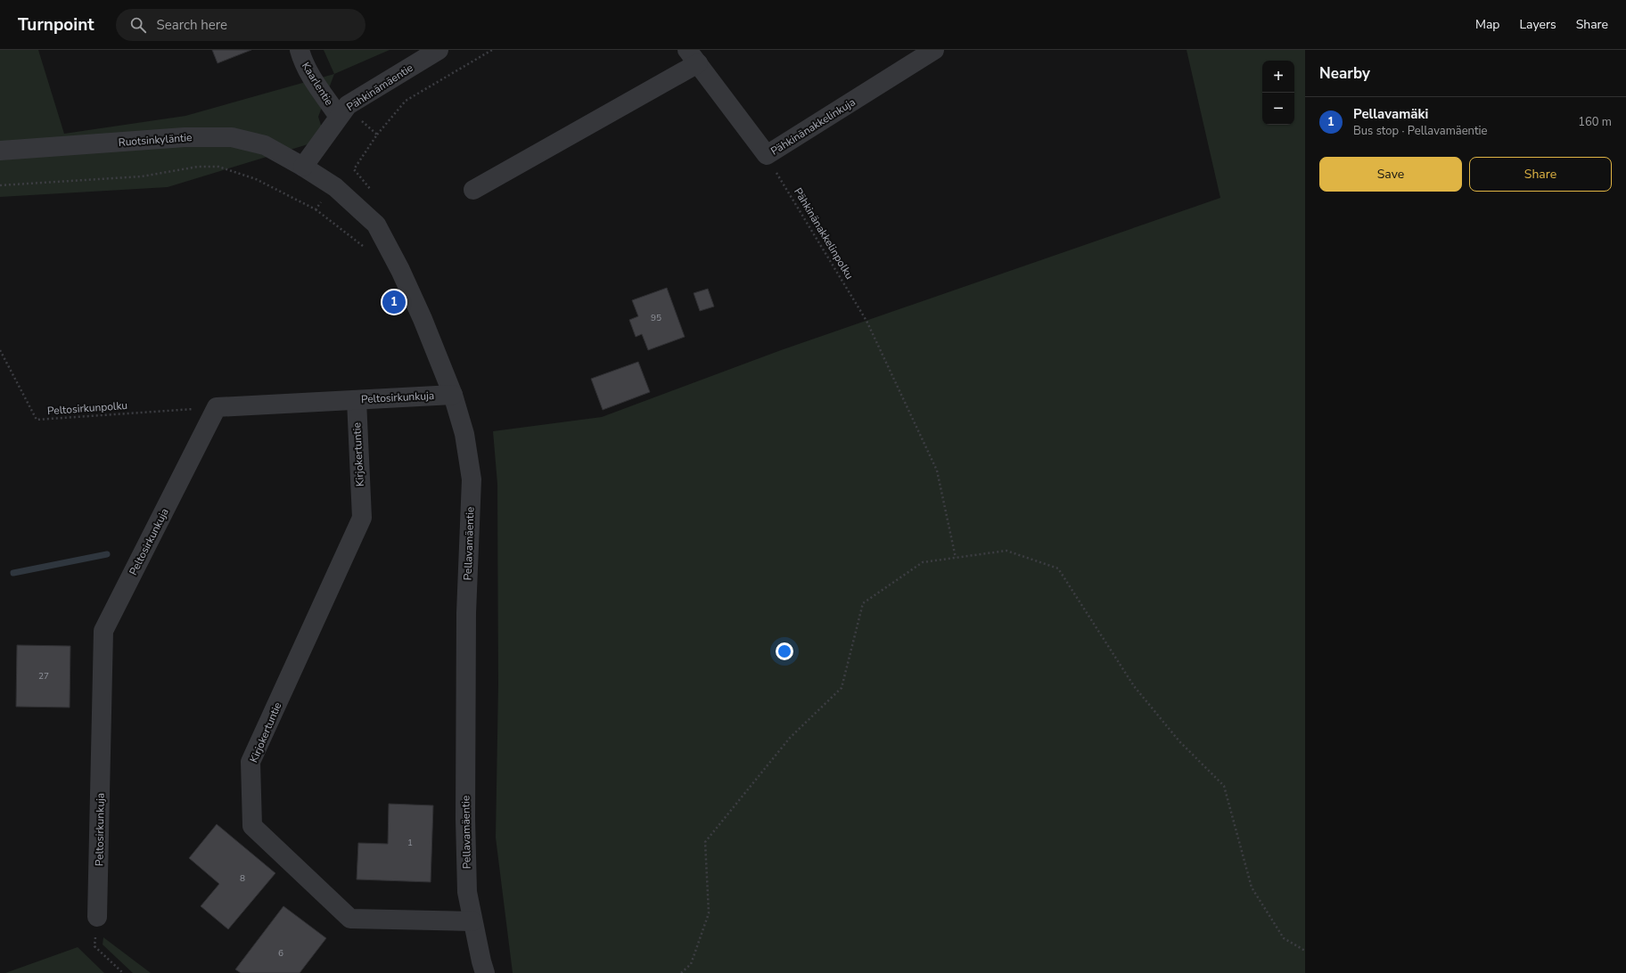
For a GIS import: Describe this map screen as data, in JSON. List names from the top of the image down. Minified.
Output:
{"streets":{"street":["Kaarlentie","Pähkinämäentie","Pähkinänakkelinkuja","Ruotsinkyläntie","Peltosirkunkuja","Kirjokertuntie","Pellavamäentie"],"path":["Pähkinänakkelinpolku","Peltosirkunpolku"]},"crossings":[["Kaarlentie","Pähkinämäentie"],["Pähkinämäentie","Ruotsinkyläntie"],["Pähkinämäentie","Pellavamäentie"],["Pähkinänakkelinkuja","Pähkinänakkelinpolku"],["Ruotsinkyläntie","Pellavamäentie"],["Peltosirkunkuja","Peltosirkunpolku"],["Peltosirkunkuja","Kirjokertuntie"],["Peltosirkunkuja","Pellavamäentie"],["Kirjokertuntie","Pellavamäentie"]],"house_numbers":["95","27","1","8","6"],"page":{"header":"Turnpoint","search":"Search here","nav":["Map","Layers","Share"],"heading":"Nearby","map_buttons":["+","−"],"list":[{"mark":"1","name":"Pellavamäki","note":"Bus stop · Pellavamäentie","value":"160 m"}],"buttons":["Save","Share"],"pins":"1"}}
